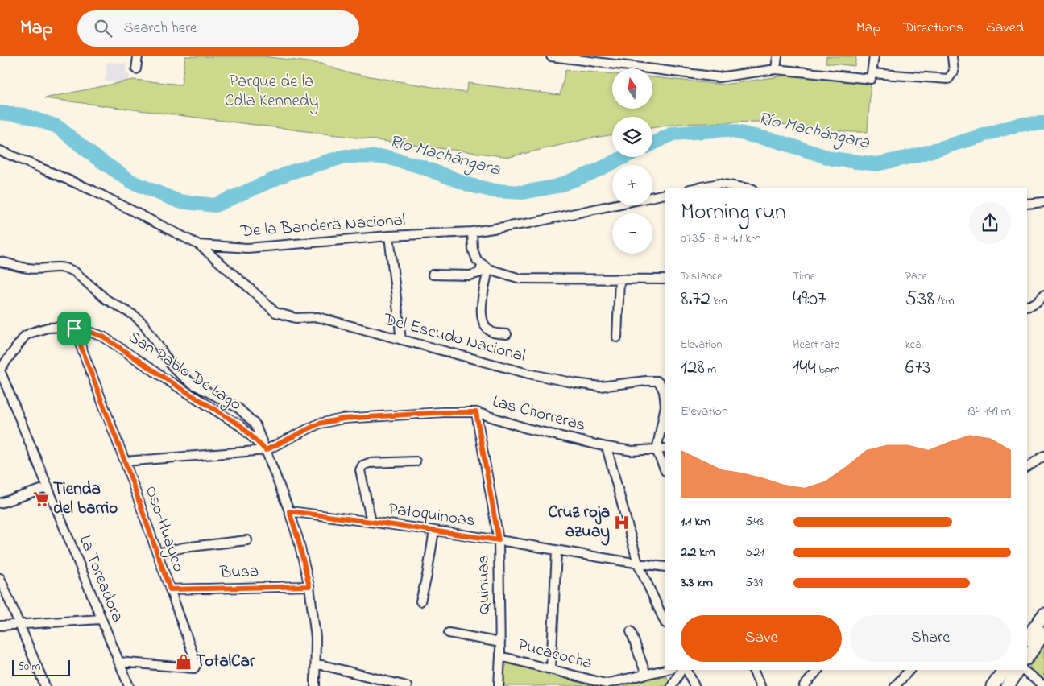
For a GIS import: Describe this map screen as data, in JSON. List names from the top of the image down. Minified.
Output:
{"streets":{"street":["De la Bandera Nacional","Del Escudo Nacional","San Pablo De Lago","Las Chorreras","Patoquinoas","Oso-Huayco","Busa","La Toreadora","Quinuas","Pucacocha"]},"crossings":[["De la Bandera Nacional","Del Escudo Nacional"],["Del Escudo Nacional","Las Chorreras"],["San Pablo De Lago","Las Chorreras"],["San Pablo De Lago","Patoquinoas"],["San Pablo De Lago","Oso-Huayco"],["San Pablo De Lago","Busa"],["San Pablo De Lago","La Toreadora"],["Las Chorreras","Quinuas"],["Patoquinoas","Quinuas"],["Oso-Huayco","Busa"],["Oso-Huayco","La Toreadora"],["Quinuas","Pucacocha"]],"water":["Río Machángara"],"parks":["Parque de la Cdla Kennedy"],"places":{"supermarket":["Tienda del barrio"],"hospital":["Cruz roja azuay"],"shop":["TotalCar"]},"scale_bar":"50 m","north":"top","page":{"header":"Map","search":"Search here","nav":["Map","Directions","Saved"],"map_buttons":["+","−"],"heading":["Morning run","07:35 · 8 × 1.1 km"],"stats":[["Distance","8.72 km"],["Time","49:07"],["Pace","5:38 /km"],["Elevation","128 m"],["Heart rate","144 bpm"],["kcal","673"]],"chart":["Elevation","134–149 m"],"list":[{"name":"1.1 km","note":"5:48"},{"name":"2.2 km","note":"5:21"},{"name":"3.3 km","note":"5:39"}],"buttons":["Save","Share"],"scale":"50 m"}}
